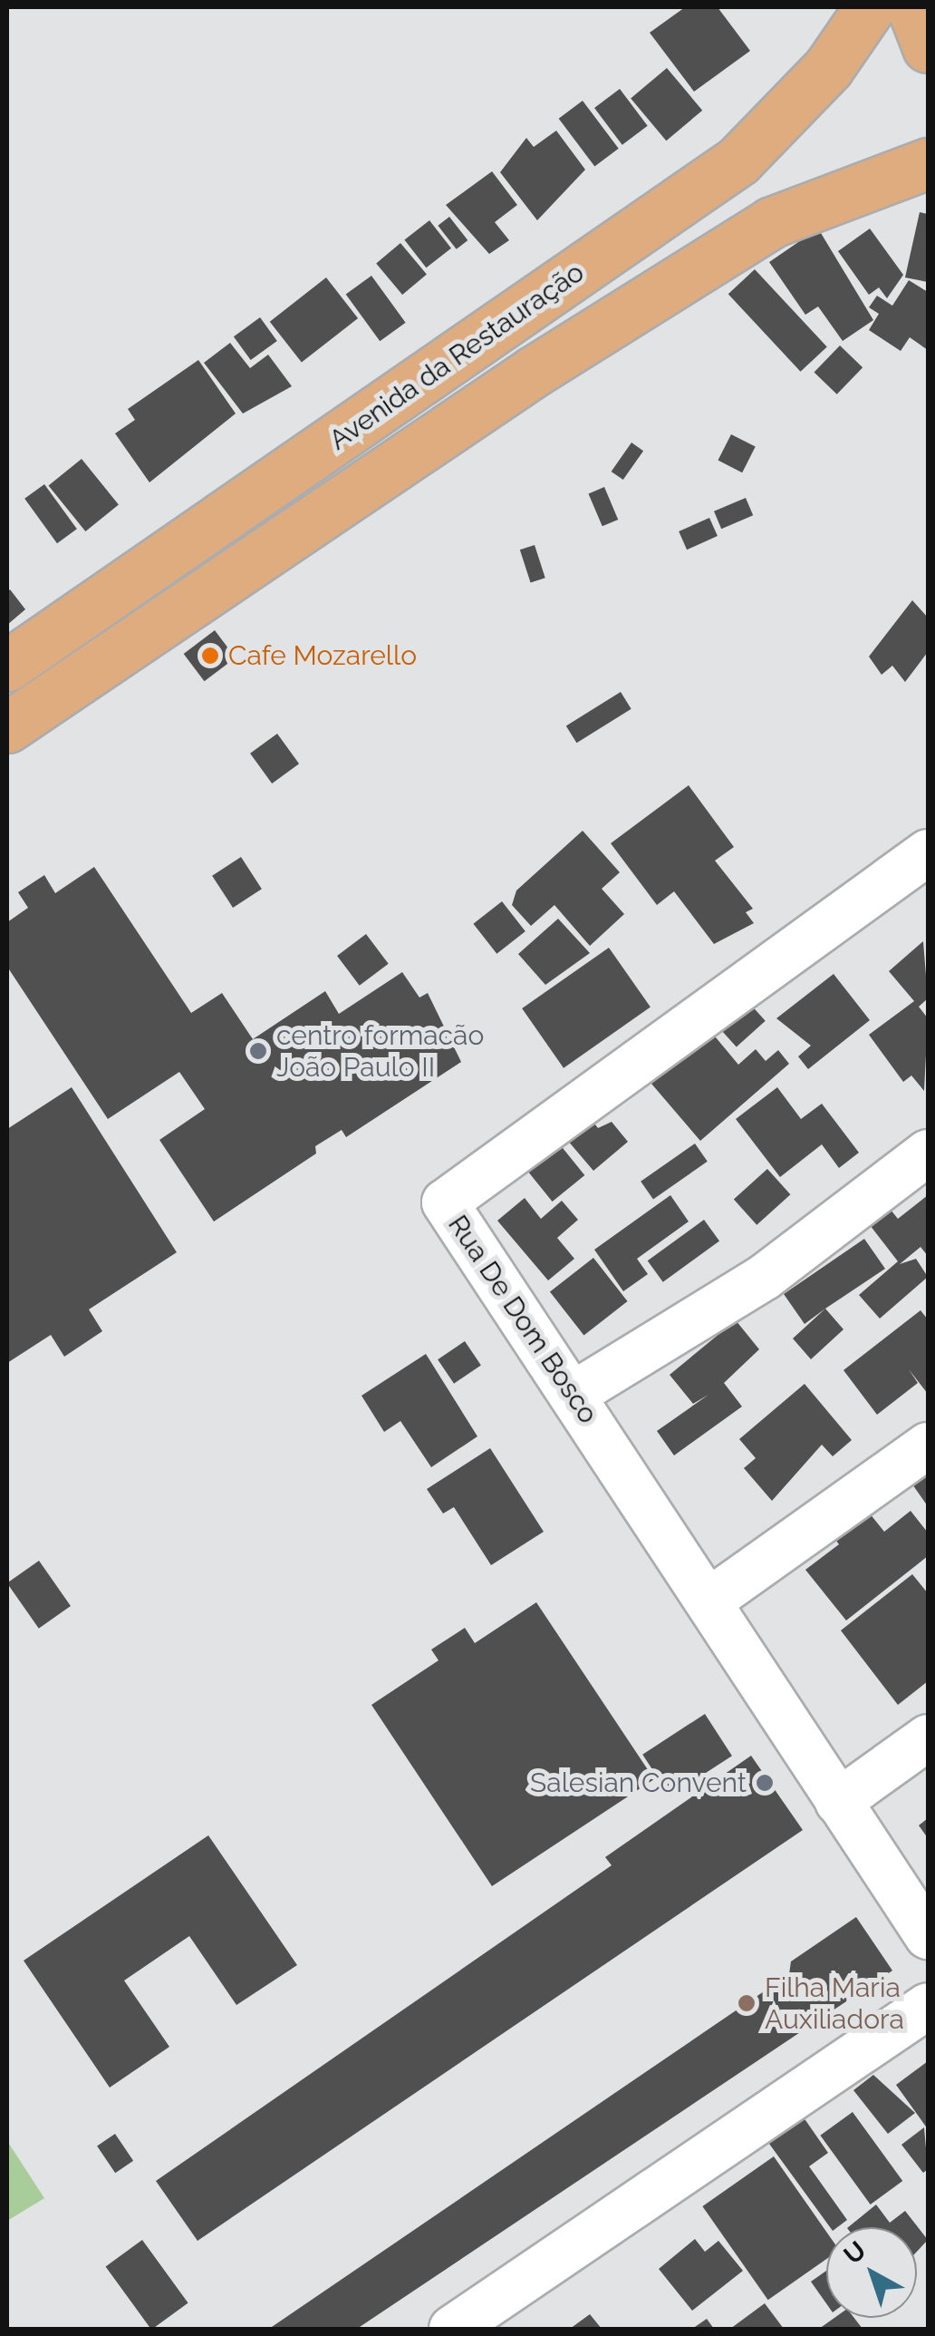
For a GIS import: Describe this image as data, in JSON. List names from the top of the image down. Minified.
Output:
{"streets":{"main road":["Avenida da Restauração"],"street":["Rua De Dom Bosco"]},"places":["Cafe Mozarello","centro formacão João Paulo II","Salesian Convent","Filha Maria Auxiliadora"],"north":"top left"}
